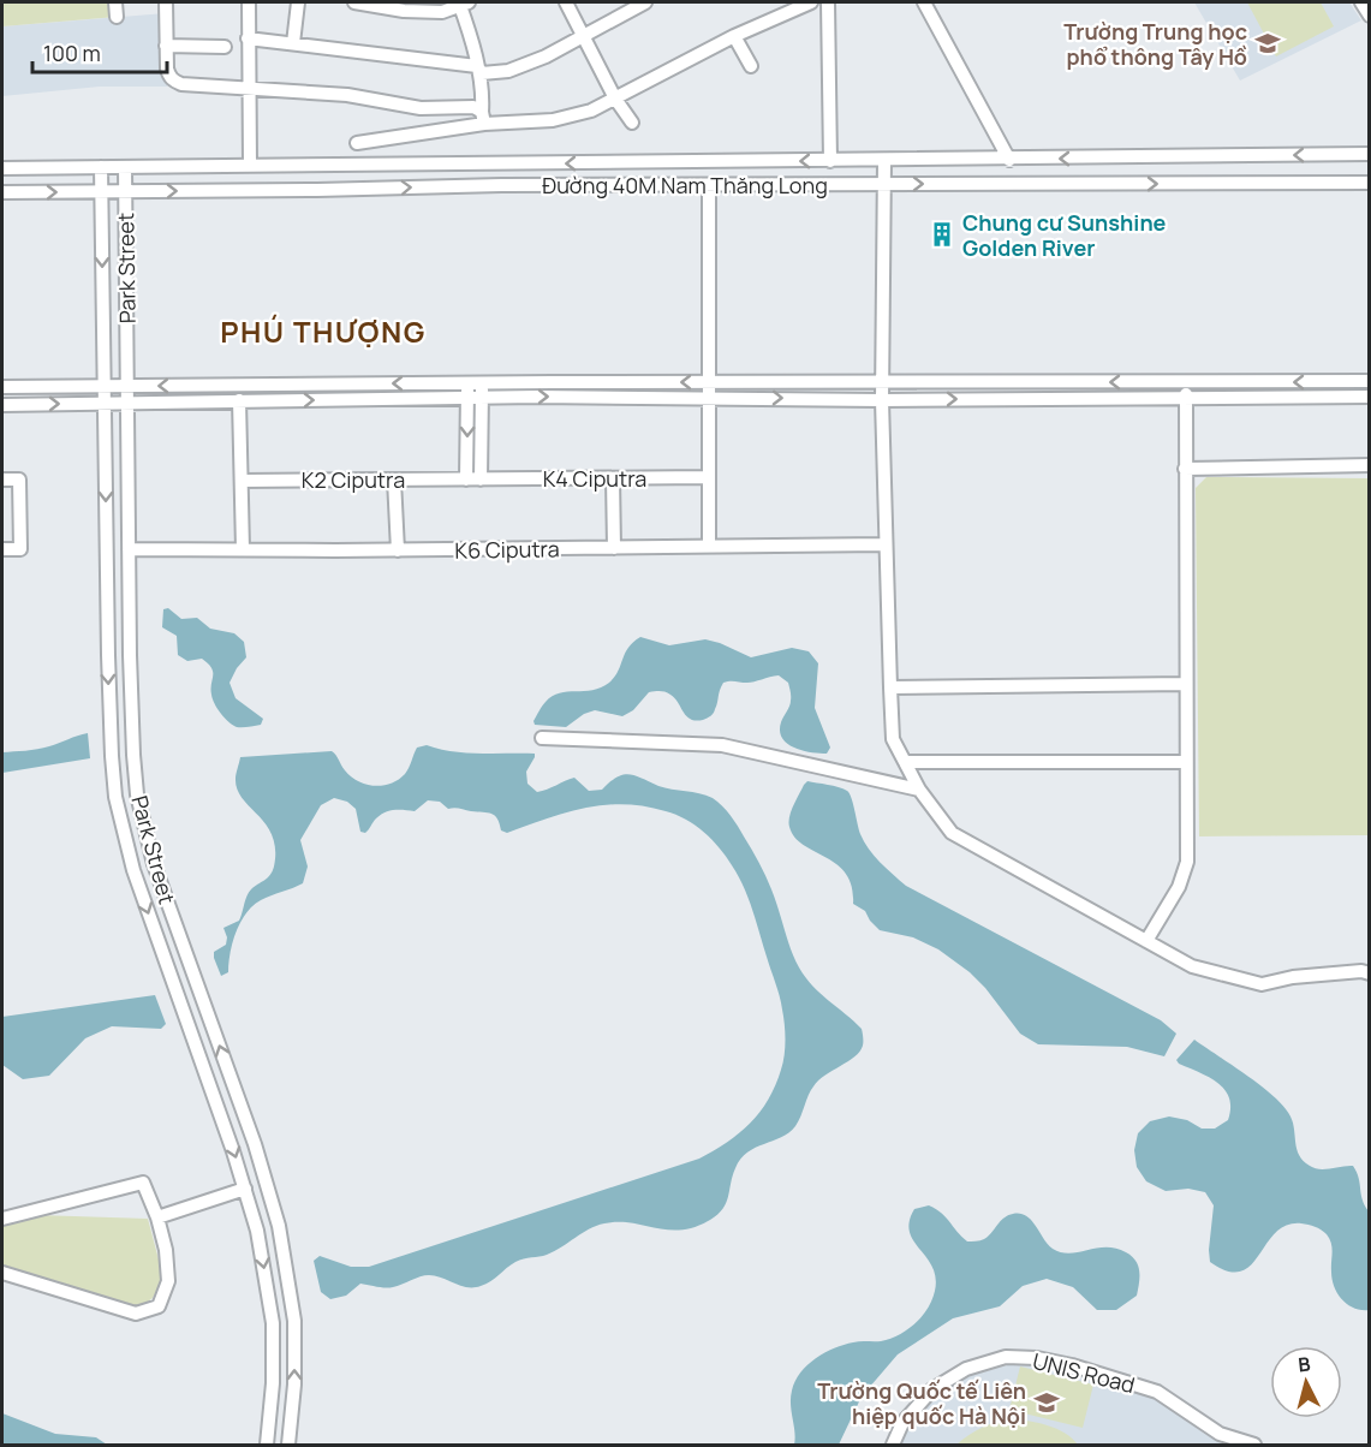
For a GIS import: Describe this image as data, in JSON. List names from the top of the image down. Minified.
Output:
{"streets":{"street":["Đường 40M Nam Thăng Long","Park Street","K4 Ciputra","K2 Ciputra","K6 Ciputra","UNIS Road"]},"crossings":[["Đường 40M Nam Thăng Long","Park Street"],["Park Street","K6 Ciputra"],["K4 Ciputra","K2 Ciputra"]],"districts":["PHÚ THƯỢNG"],"places":{"school or university":["Trường Trung học phổ thông Tây Hồ","Trường Quốc tế Liên hiệp quốc Hà Nội"],"building":["Chung cư Sunshine Golden River"]},"scale_bar":"100 m","north":"top"}
